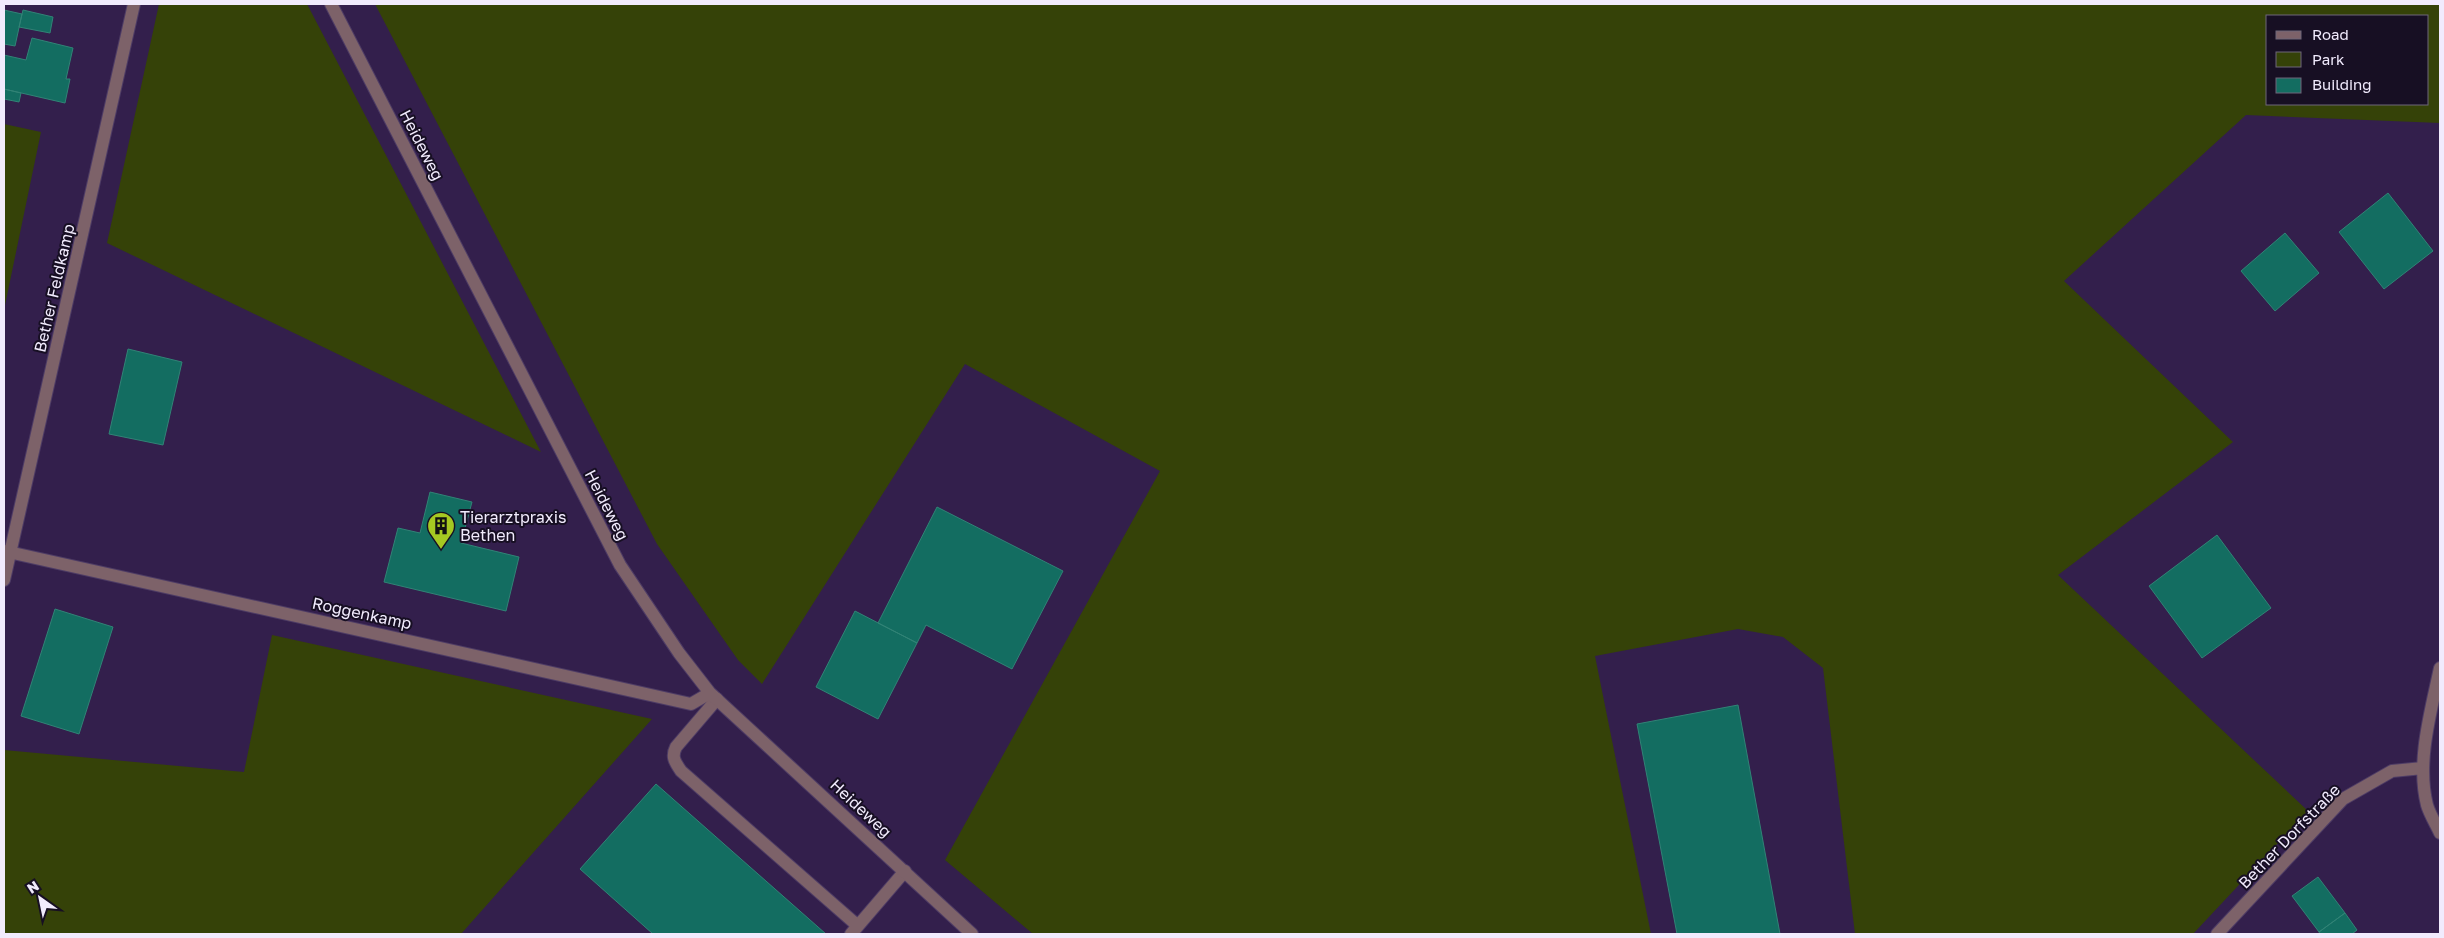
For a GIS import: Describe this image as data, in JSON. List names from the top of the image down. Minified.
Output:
{"streets":{"street":["Heideweg","Bether Feldkamp","Roggenkamp","Bether Dorfstraße"]},"crossings":[["Heideweg","Roggenkamp"],["Bether Feldkamp","Roggenkamp"]],"places":{"building":["Tierarztpraxis Bethen"]},"legend":["Road","Park","Building"],"north":"top left"}
